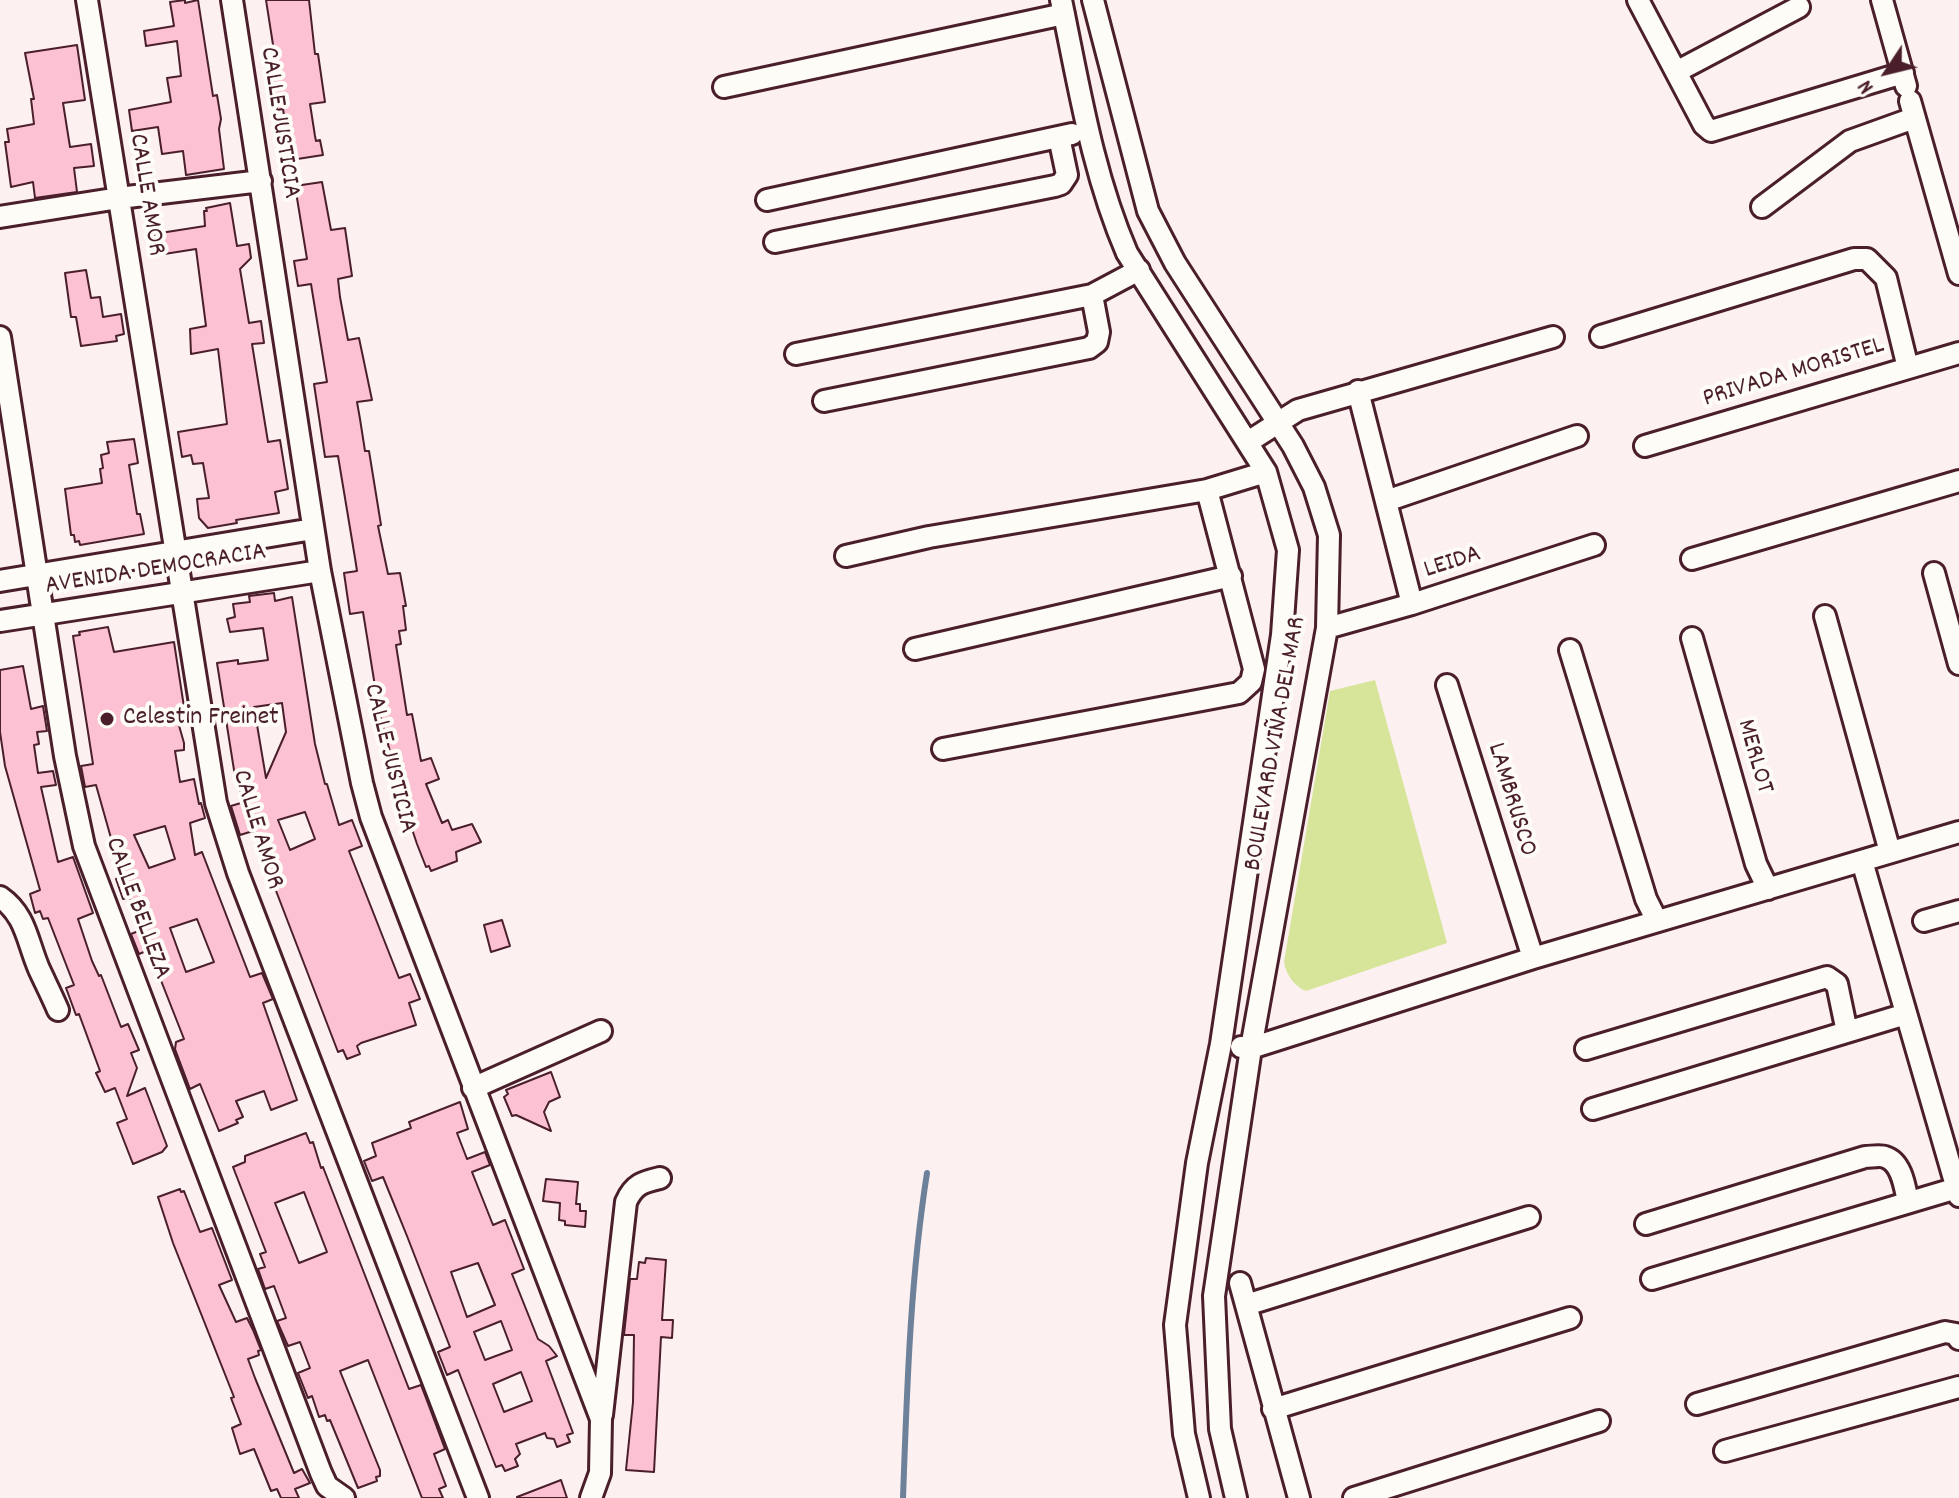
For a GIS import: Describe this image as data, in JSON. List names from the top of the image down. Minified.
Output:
{"streets":{"street":["CALLE JUSTICIA","CALLE AMOR","PRIVADA MORISTEL","LEIDA","AVENIDA DEMOCRACIA","BOULEVARD VIÑA DEL MAR","MERLOT","LAMBRUSCO","CALLE BELLEZA"]},"crossings":[["CALLE JUSTICIA","AVENIDA DEMOCRACIA"],["CALLE AMOR","AVENIDA DEMOCRACIA"],["LEIDA","BOULEVARD VIÑA DEL MAR"],["AVENIDA DEMOCRACIA","CALLE BELLEZA"]],"places":["Celestin Freinet"],"north":"bottom left"}
